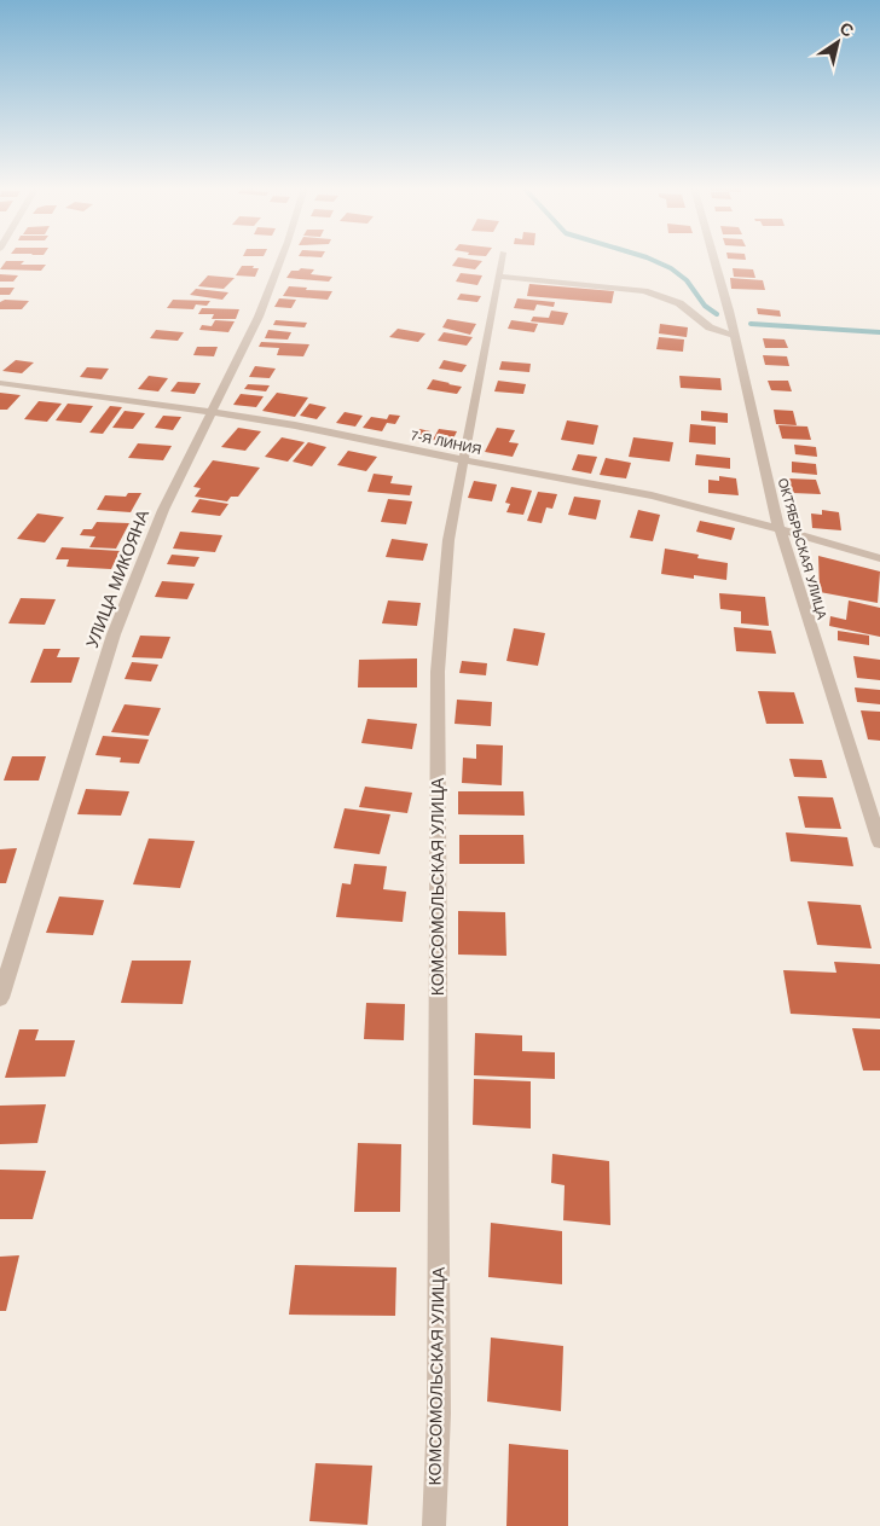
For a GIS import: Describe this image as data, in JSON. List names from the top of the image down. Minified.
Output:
{"streets":{"street":["7-Я ЛИНИЯ","ОКТЯБРЬСКАЯ УЛИЦА","УЛИЦА МИКОЯНА","КОМСОМОЛЬСКАЯ УЛИЦА"]},"crossings":[["7-Я ЛИНИЯ","ОКТЯБРЬСКАЯ УЛИЦА"],["7-Я ЛИНИЯ","УЛИЦА МИКОЯНА"],["7-Я ЛИНИЯ","КОМСОМОЛЬСКАЯ УЛИЦА"]],"north":"top right"}
